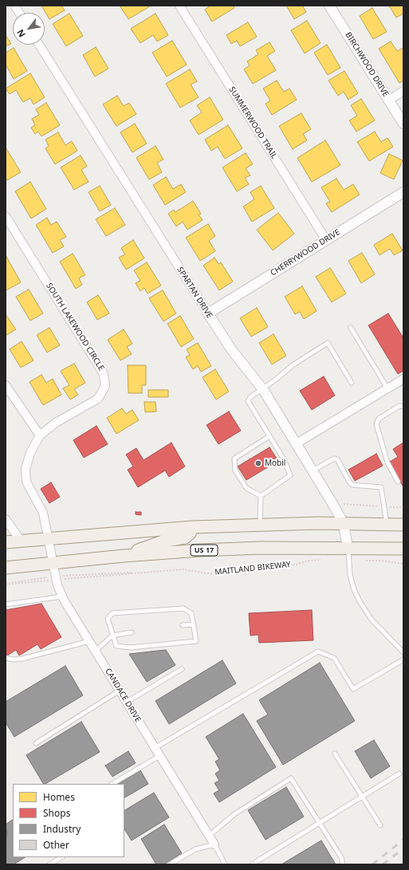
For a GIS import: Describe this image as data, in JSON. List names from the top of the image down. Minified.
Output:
{"streets":{"main road":["US 17"],"street":["BIRCHWOOD DRIVE","SUMMERWOOD TRAIL","CHERRYWOOD DRIVE","SPARTAN DRIVE","SOUTH LAKEWOOD CIRCLE","CANDACE DRIVE"],"path":["MAITLAND BIKEWAY"]},"crossings":[["SUMMERWOOD TRAIL","CHERRYWOOD DRIVE"],["CHERRYWOOD DRIVE","SPARTAN DRIVE"],["SPARTAN DRIVE","US 17"],["SOUTH LAKEWOOD CIRCLE","CANDACE DRIVE"],["US 17","CANDACE DRIVE"]],"places":["Mobil"],"legend":["Homes","Shops","Industry","Other"],"north":"bottom left"}
